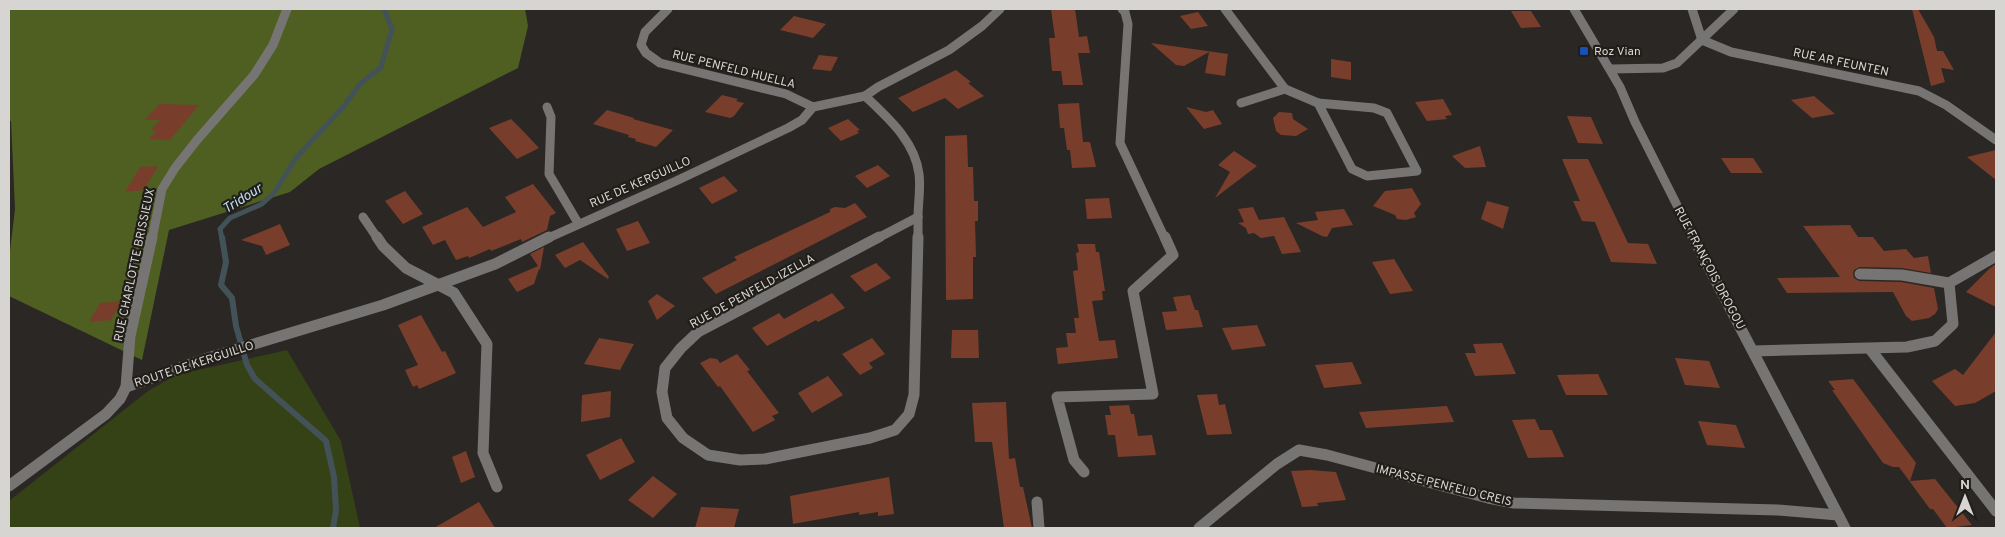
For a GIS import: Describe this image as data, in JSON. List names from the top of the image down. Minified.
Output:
{"streets":{"street":["RUE AR FEUNTEN","RUE PENFELD HUELLA","RUE DE KERGUILLO","RUE CHARLOTTE BRISSIEUX","RUE FRANÇOIS DROGOU","RUE DE PENFELD-IZELLA","ROUTE DE KERGUILLO","IMPASSE PENFELD CREIS"]},"crossings":[["RUE PENFELD HUELLA","RUE DE KERGUILLO"],["RUE DE KERGUILLO","RUE DE PENFELD-IZELLA"],["RUE DE KERGUILLO","ROUTE DE KERGUILLO"],["RUE CHARLOTTE BRISSIEUX","ROUTE DE KERGUILLO"],["RUE FRANÇOIS DROGOU","IMPASSE PENFELD CREIS"]],"water":["Tridour"],"places":{"transit":["Roz Vian"]},"north":"top"}
